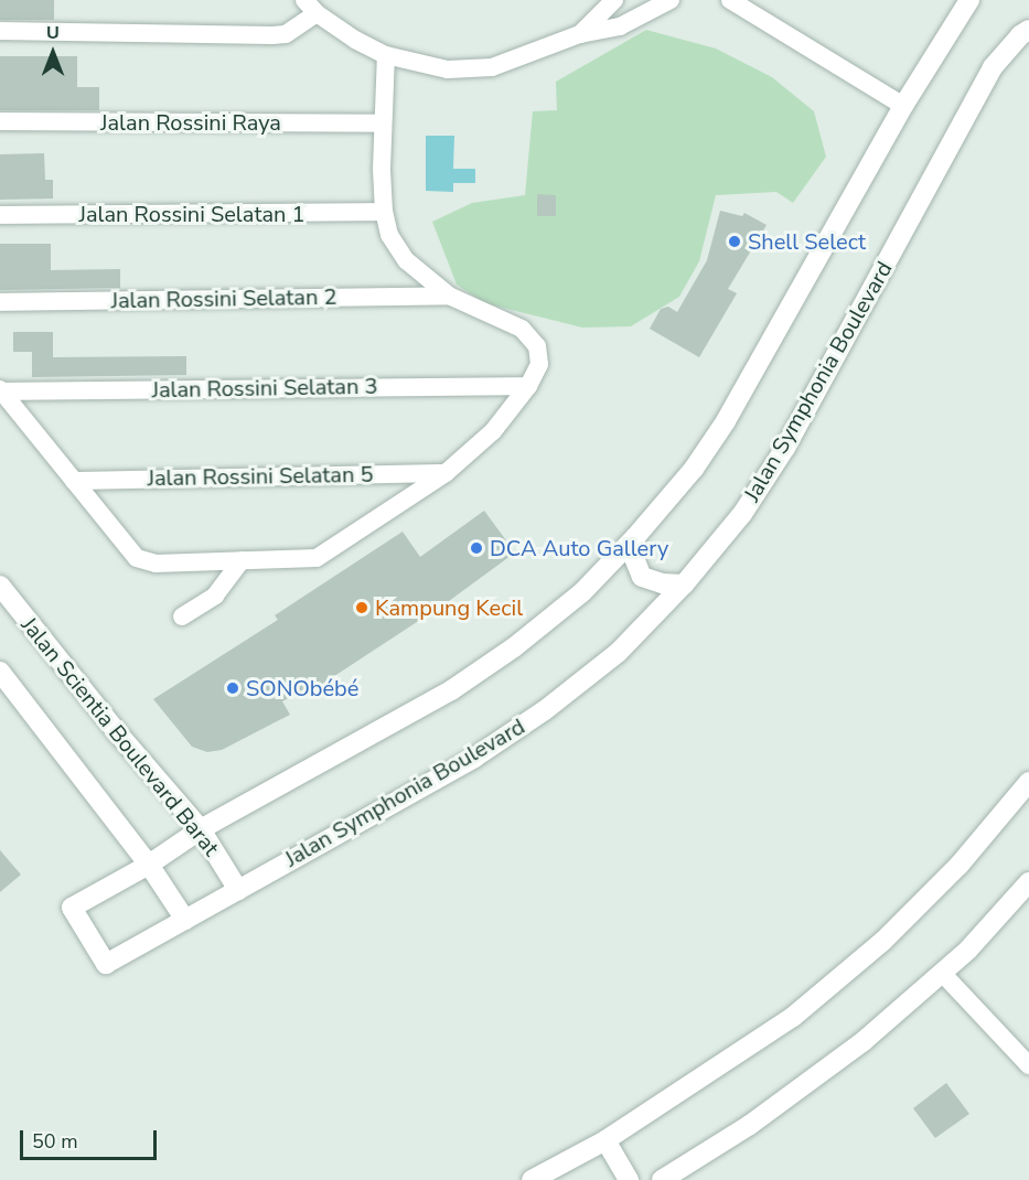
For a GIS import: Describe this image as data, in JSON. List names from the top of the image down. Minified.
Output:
{"streets":{"street":["Jalan Rossini Raya","Jalan Rossini Selatan 1","Jalan Rossini Selatan 2","Jalan Symphonia Boulevard","Jalan Rossini Selatan 3","Jalan Rossini Selatan 5","Jalan Scientia Boulevard Barat"]},"crossings":[["Jalan Symphonia Boulevard","Jalan Scientia Boulevard Barat"]],"places":["Shell Select","DCA Auto Gallery","Kampung Kecil","SONObébé"],"scale_bar":"50 m","north":"top"}
